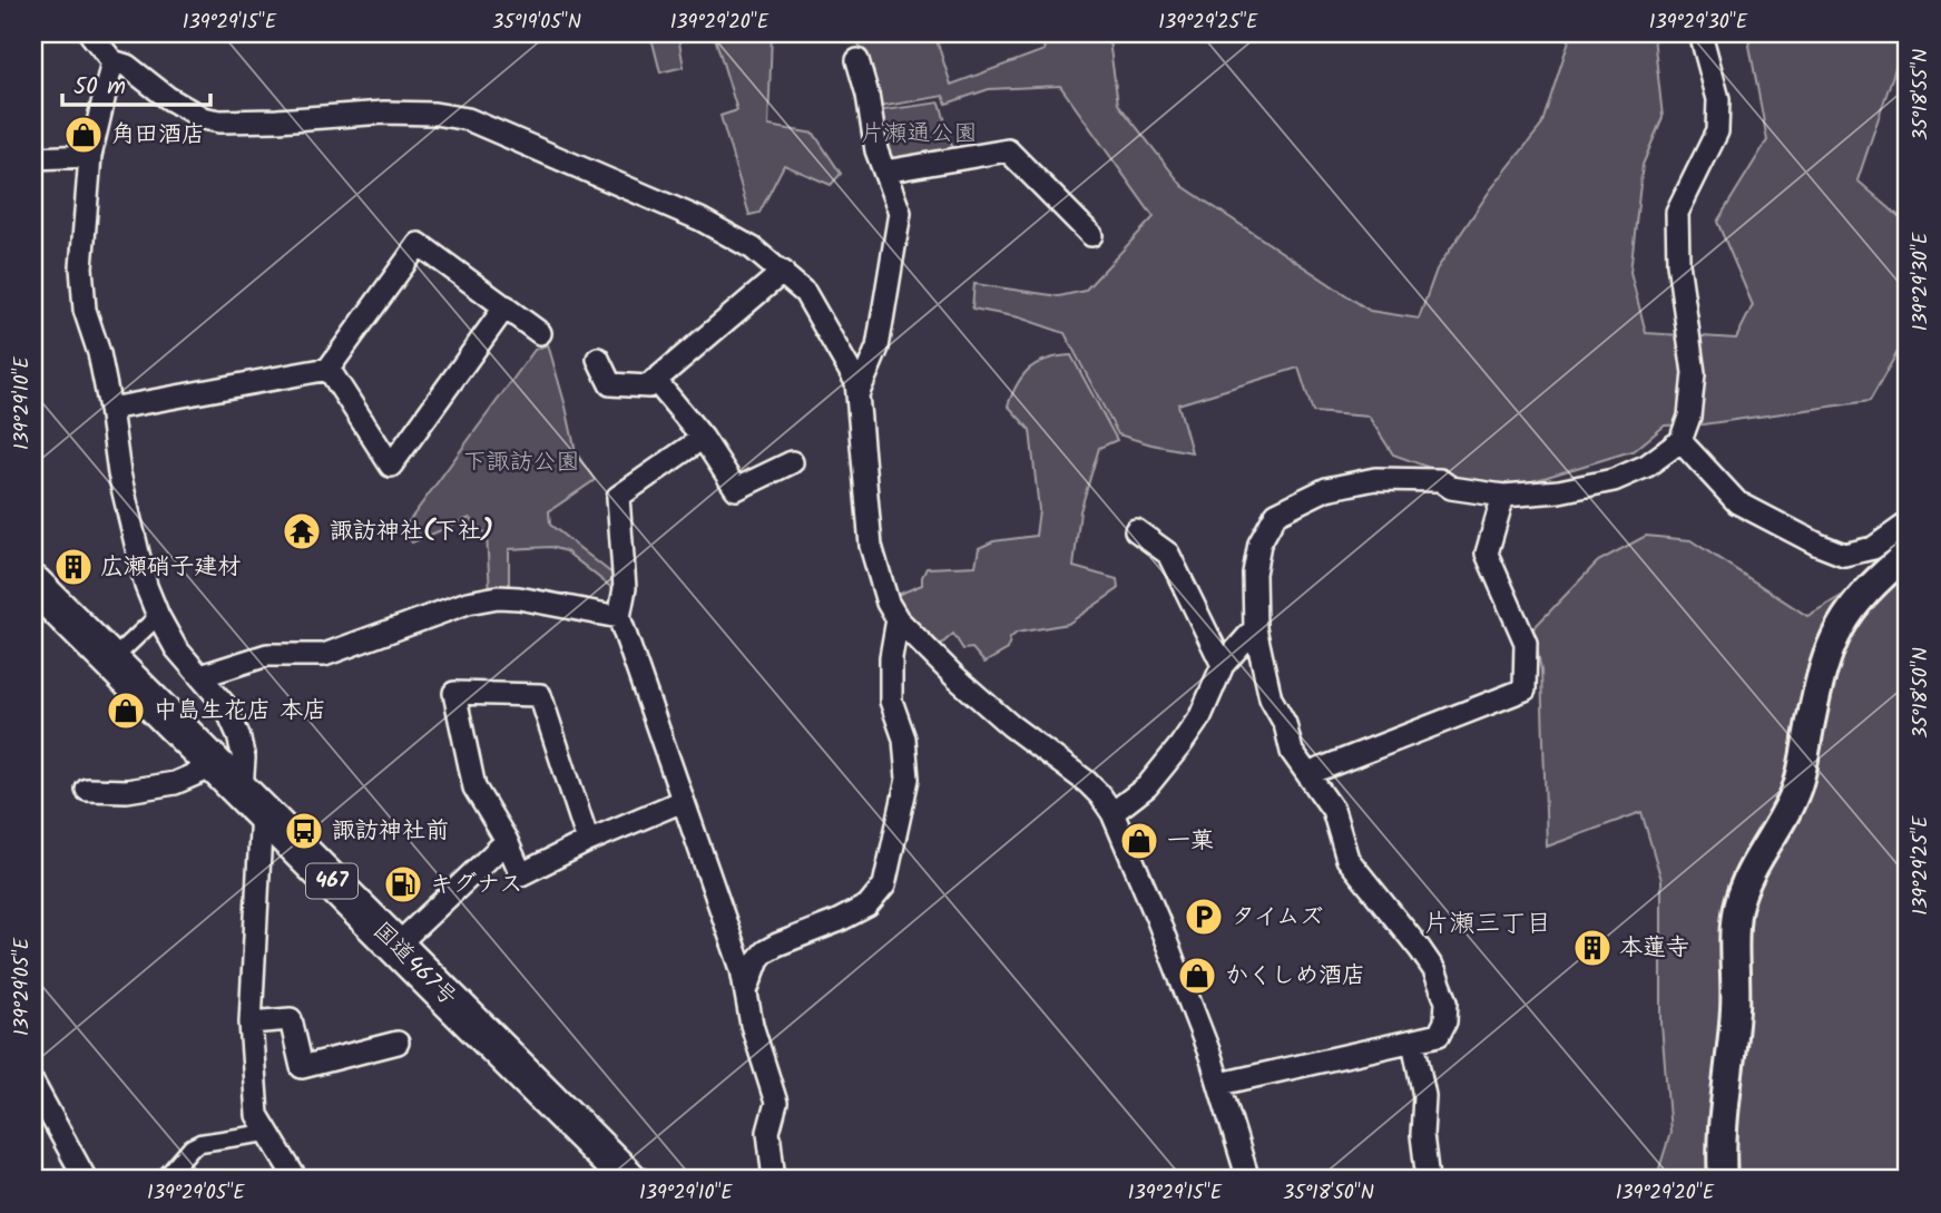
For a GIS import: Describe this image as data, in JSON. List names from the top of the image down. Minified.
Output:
{"streets":{"highway":["467","国道467号"]},"districts":["片瀬三丁目"],"parks":["片瀬通公園","下諏訪公園"],"places":{"shop":["角田酒店","中島生花店 本店","一菓","かくしめ酒店"],"temple":["諏訪神社(下社)"],"building":["広瀬硝子建材","本蓮寺"],"bus stop":["諏訪神社前"],"fuel station":["キグナス"],"parking":["タイムズ"]},"scale_bar":"50 m","coordinates":["139°29'15\"E","35°19'05\"N","139°29'20\"E","139°29'25\"E","139°29'30\"E","35°18'55\"N","139°29'10\"E","35°18'50\"N","139°29'05\"E"]}
